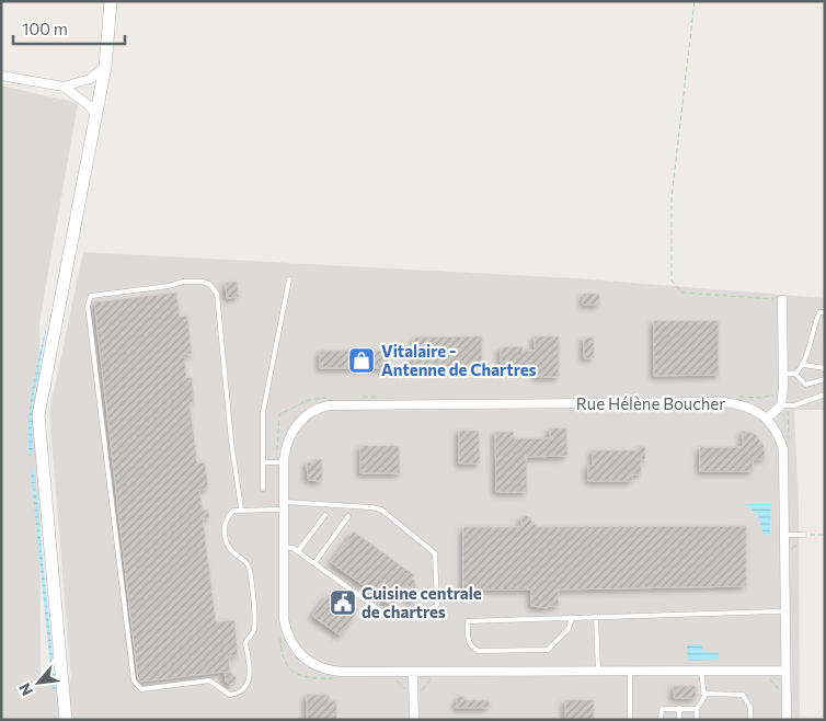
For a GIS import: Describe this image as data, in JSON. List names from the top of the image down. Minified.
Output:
{"streets":{"street":["Rue Hélène Boucher"]},"places":{"shop":["Vitalaire - Antenne de Chartres"],"public building":["Cuisine centrale de chartres"]},"scale_bar":"100 m","north":"bottom left"}
